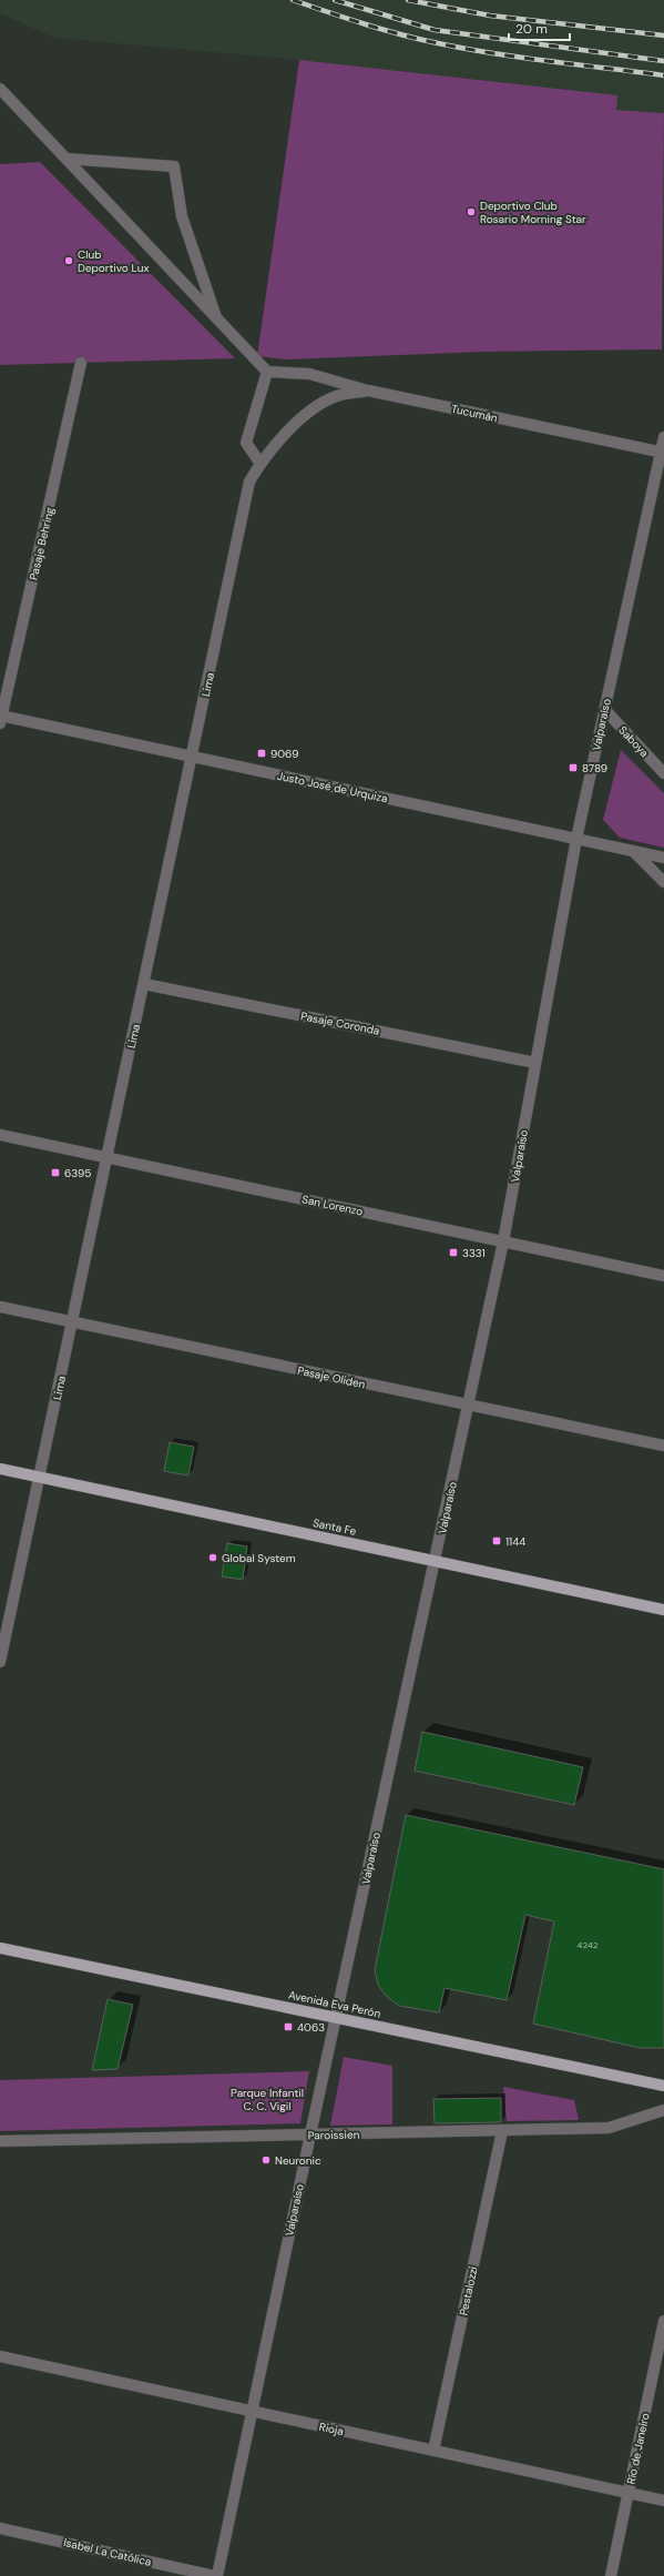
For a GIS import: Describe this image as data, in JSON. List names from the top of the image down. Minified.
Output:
{"streets":{"main road":["Santa Fe","Avenida Eva Perón"],"street":["Tucumán","Pasaje Behring","Lima","Valparaíso","Saboya","Justo José de Urquiza","Pasaje Coronda","San Lorenzo","Pasaje Oliden","Paroissien","Pestalozzi","Rioja","Río de Janeiro","Isabel La Católica"]},"crossings":[["Tucumán","Lima"],["Tucumán","Valparaíso"],["Pasaje Behring","Justo José de Urquiza"],["Lima","Justo José de Urquiza"],["Lima","Pasaje Coronda"],["Lima","San Lorenzo"],["Lima","Pasaje Oliden"],["Lima","Santa Fe"],["Valparaíso","Saboya"],["Valparaíso","Justo José de Urquiza"],["Valparaíso","Pasaje Coronda"],["Valparaíso","San Lorenzo"],["Valparaíso","Pasaje Oliden"],["Valparaíso","Santa Fe"],["Valparaíso","Avenida Eva Perón"],["Valparaíso","Paroissien"],["Valparaíso","Rioja"],["Valparaíso","Isabel La Católica"],["Paroissien","Pestalozzi"],["Pestalozzi","Rioja"],["Rioja","Río de Janeiro"]],"parks":["Parque Infantil C. C. Vigil"],"places":{"other":["Deportivo Club Rosario Morning Star","Club Deportivo Lux","Global System","Neuronic"],"transit":["9069","8789","6395","3331","1144","4063"]},"house_numbers":["4242"],"scale_bar":"20 m"}
